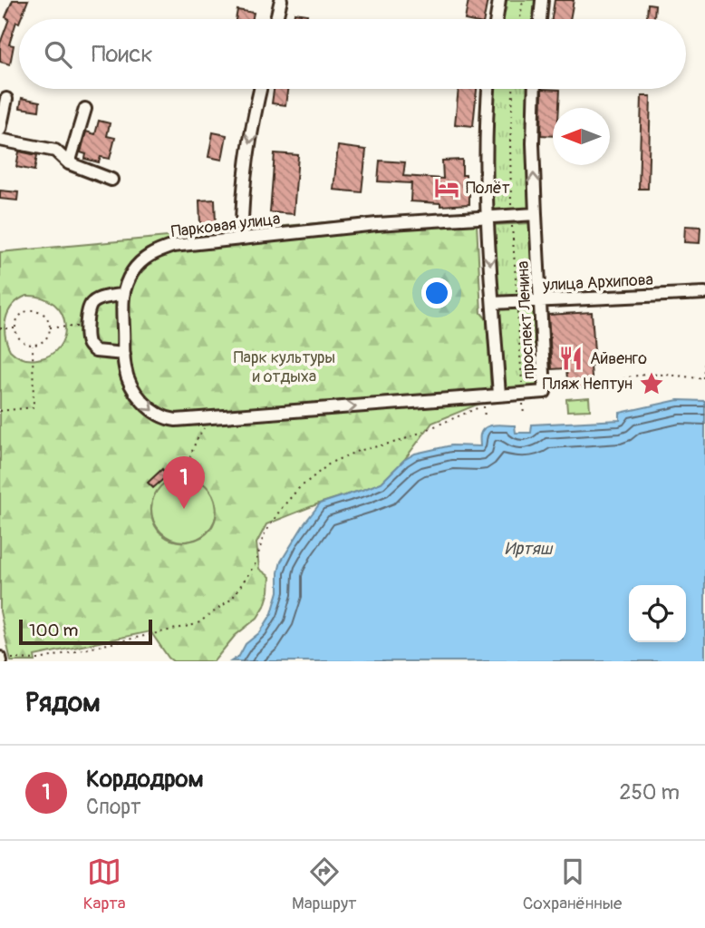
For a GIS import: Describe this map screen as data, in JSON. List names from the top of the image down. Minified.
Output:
{"streets":{"street":["Парковая улица","улица Архипова","проспект Ленина"]},"crossings":[["Парковая улица","проспект Ленина"],["улица Архипова","проспект Ленина"]],"one_way":["Парковая улица"],"water":["Иртяш"],"parks":["Парк культуры и отдыха"],"places":{"hotel":["Полёт"],"restaurant":["Айвенго"],"place":["Пляж Нептун"]},"scale_bar":"100 m","north":"left","page":{"search":"Поиск","pins":"1","scale":"100 m","heading":"Рядом","list":[{"mark":"1","name":"Кордодром","note":"Спорт","value":"250 m"}],"nav":["Карта","Маршрут","Сохранённые"]}}
